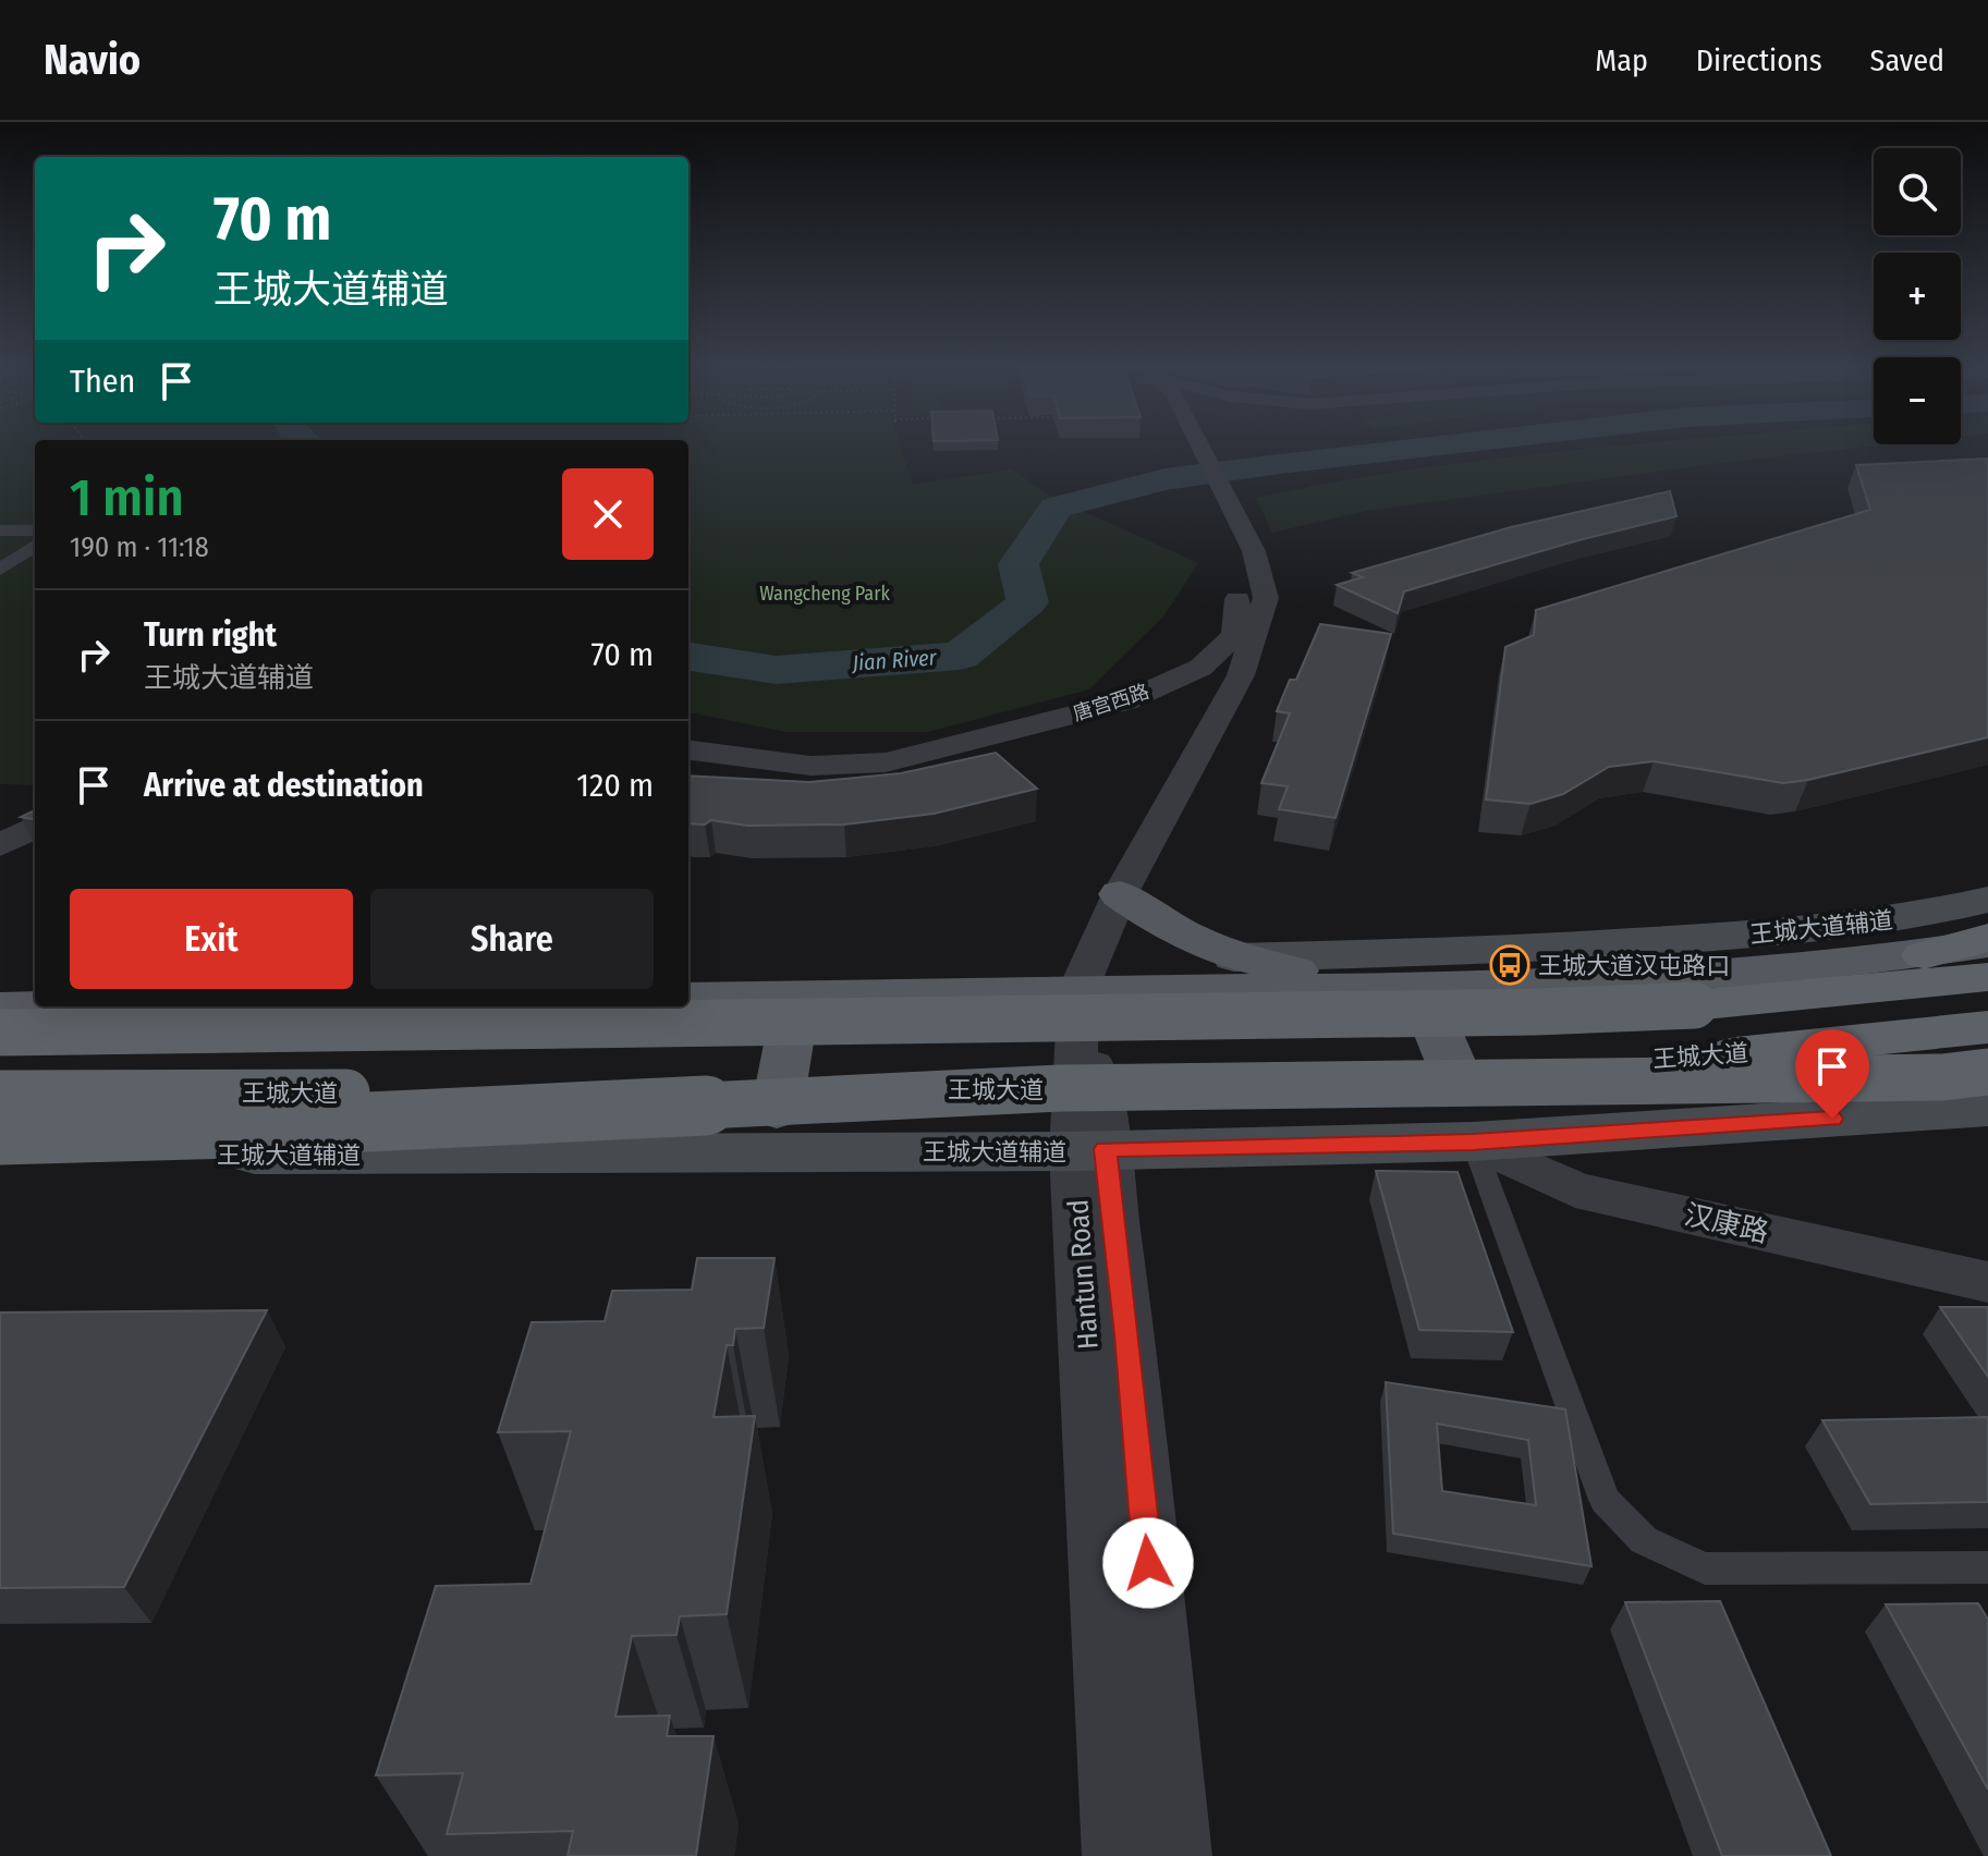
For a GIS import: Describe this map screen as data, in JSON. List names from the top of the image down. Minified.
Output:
{"streets":{"highway":["王城大道"],"main road":["王城大道辅道"],"street":["唐宫西路","汉康路","Hantun Road"]},"crossings":[["唐宫西路","Hantun Road"],["王城大道辅道","王城大道"],["王城大道辅道","汉康路"],["王城大道辅道","Hantun Road"],["王城大道","Hantun Road"]],"water":["Jian River"],"parks":["Wangcheng Park"],"places":{"bus stop":["王城大道汉屯路口"]},"page":{"header":"Navio","nav":["Map","Directions","Saved"],"map_buttons":["+","−"],"turn":["70 m","王城大道辅道"],"then":"Then","heading":["1 min","190 m · 11:18"],"list":[{"name":"Turn right","note":"王城大道辅道","value":"70 m"},{"name":"Arrive at destination","value":"120 m"}],"buttons":["Exit","Share"]}}
